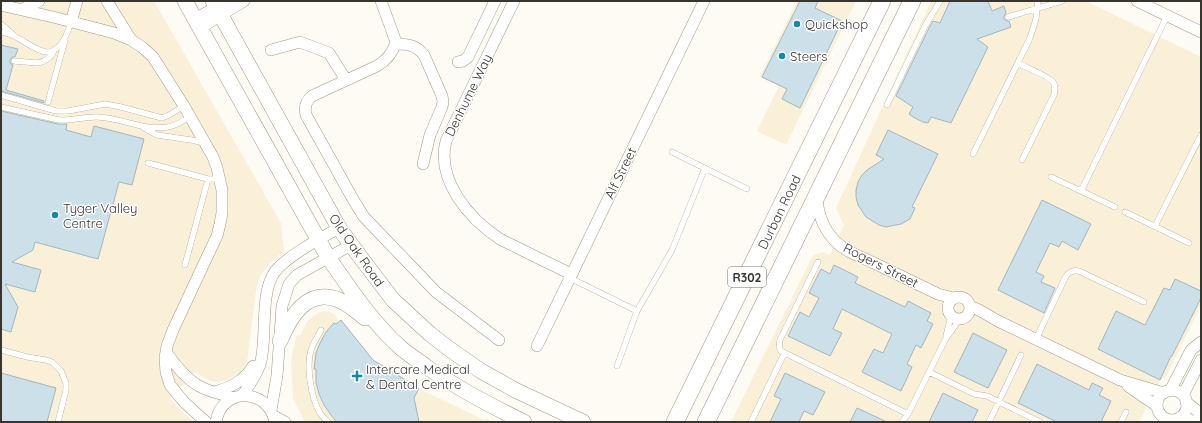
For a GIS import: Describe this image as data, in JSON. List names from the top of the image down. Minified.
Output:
{"streets":{"main road":["Durban Road","Old Oak Road","R302"],"street":["Denhume Way","Alf Street","Rogers Street"]},"crossings":[["Denhume Way","Alf Street"],["Durban Road","Rogers Street"]],"places":{"other":["Quickshop","Steers","Tyger Valley Centre"],"health":["Intercare Medical & Dental Centre"]}}
